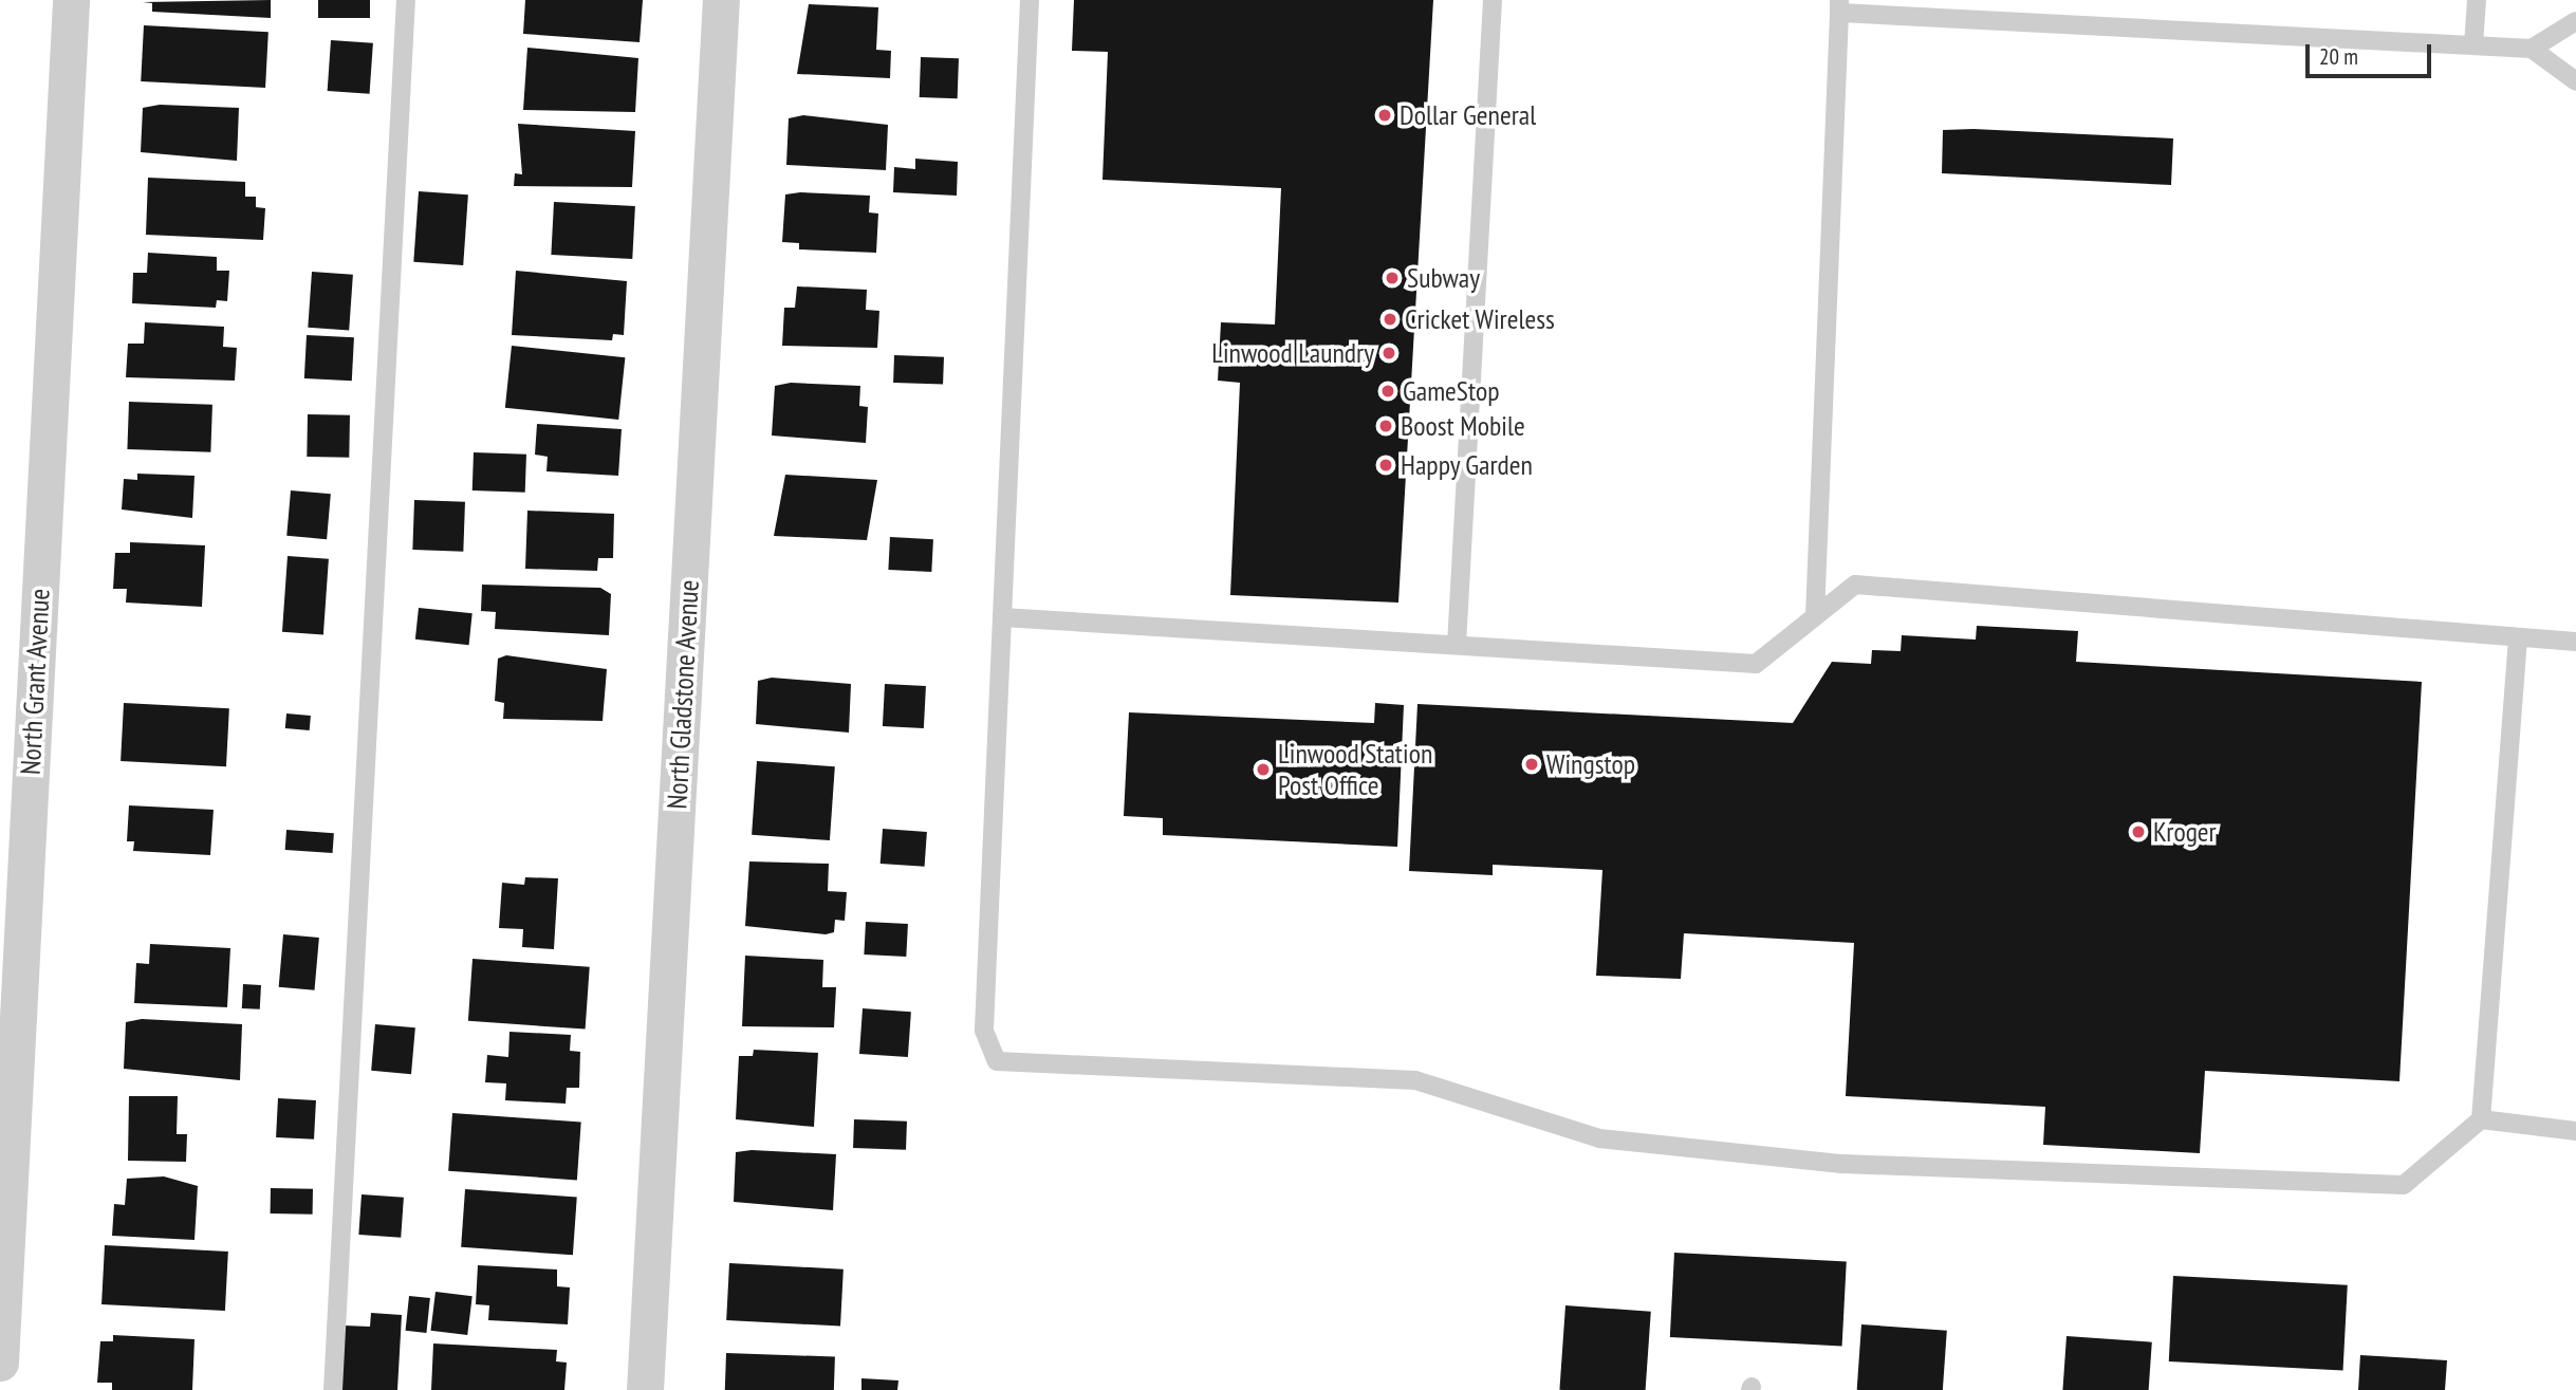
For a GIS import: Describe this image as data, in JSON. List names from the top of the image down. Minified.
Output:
{"streets":{"street":["North Grant Avenue","North Gladstone Avenue"]},"places":["Dollar General","Subway","Cricket Wireless","Linwood Laundry","GameStop","Boost Mobile","Happy Garden","Wingstop","Linwood Station Post Office","Kroger"],"scale_bar":"20 m"}
